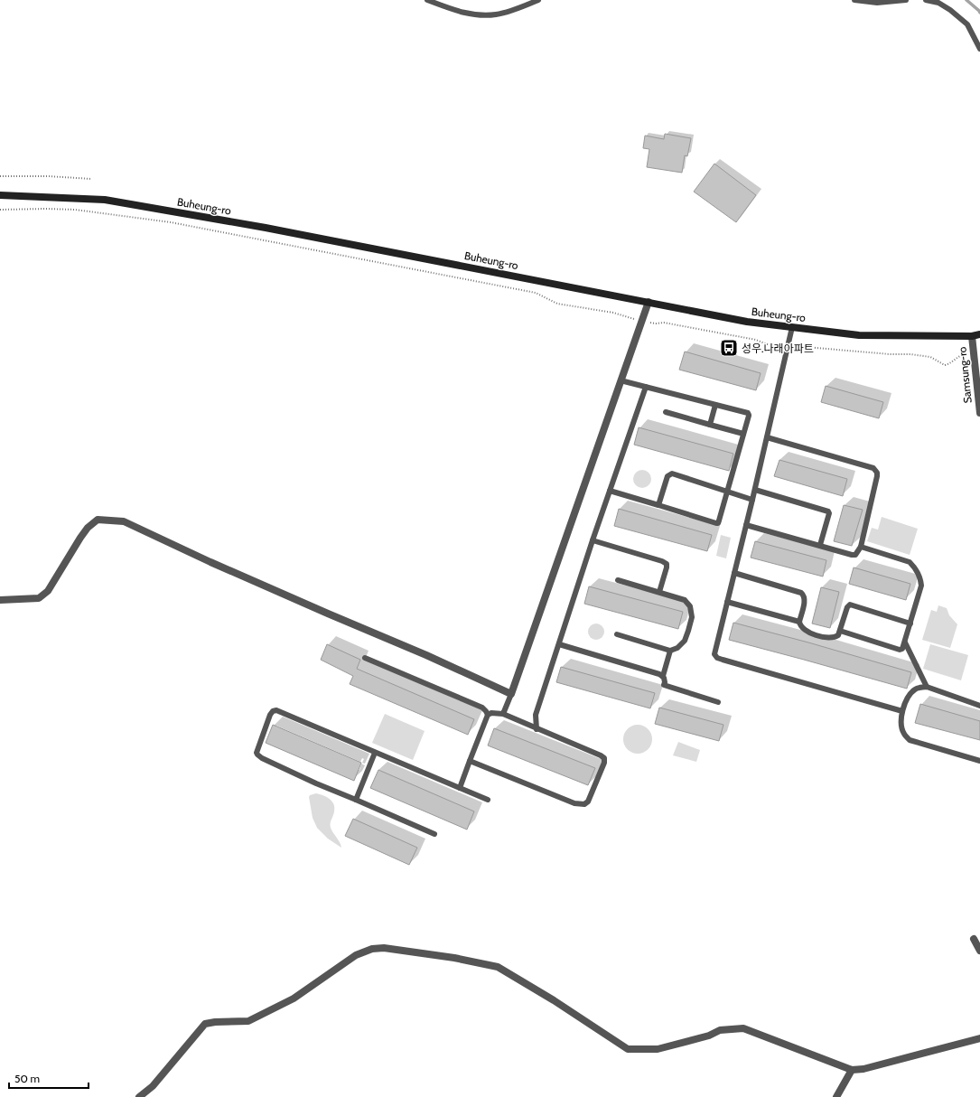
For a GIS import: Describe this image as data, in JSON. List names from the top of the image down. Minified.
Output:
{"streets":{"main road":["Buheung-ro"],"street":["Samsung-ro"]},"crossings":[["Buheung-ro","Samsung-ro"]],"places":{"bus stop":["성우.나래아파트"]},"scale_bar":"50 m"}
